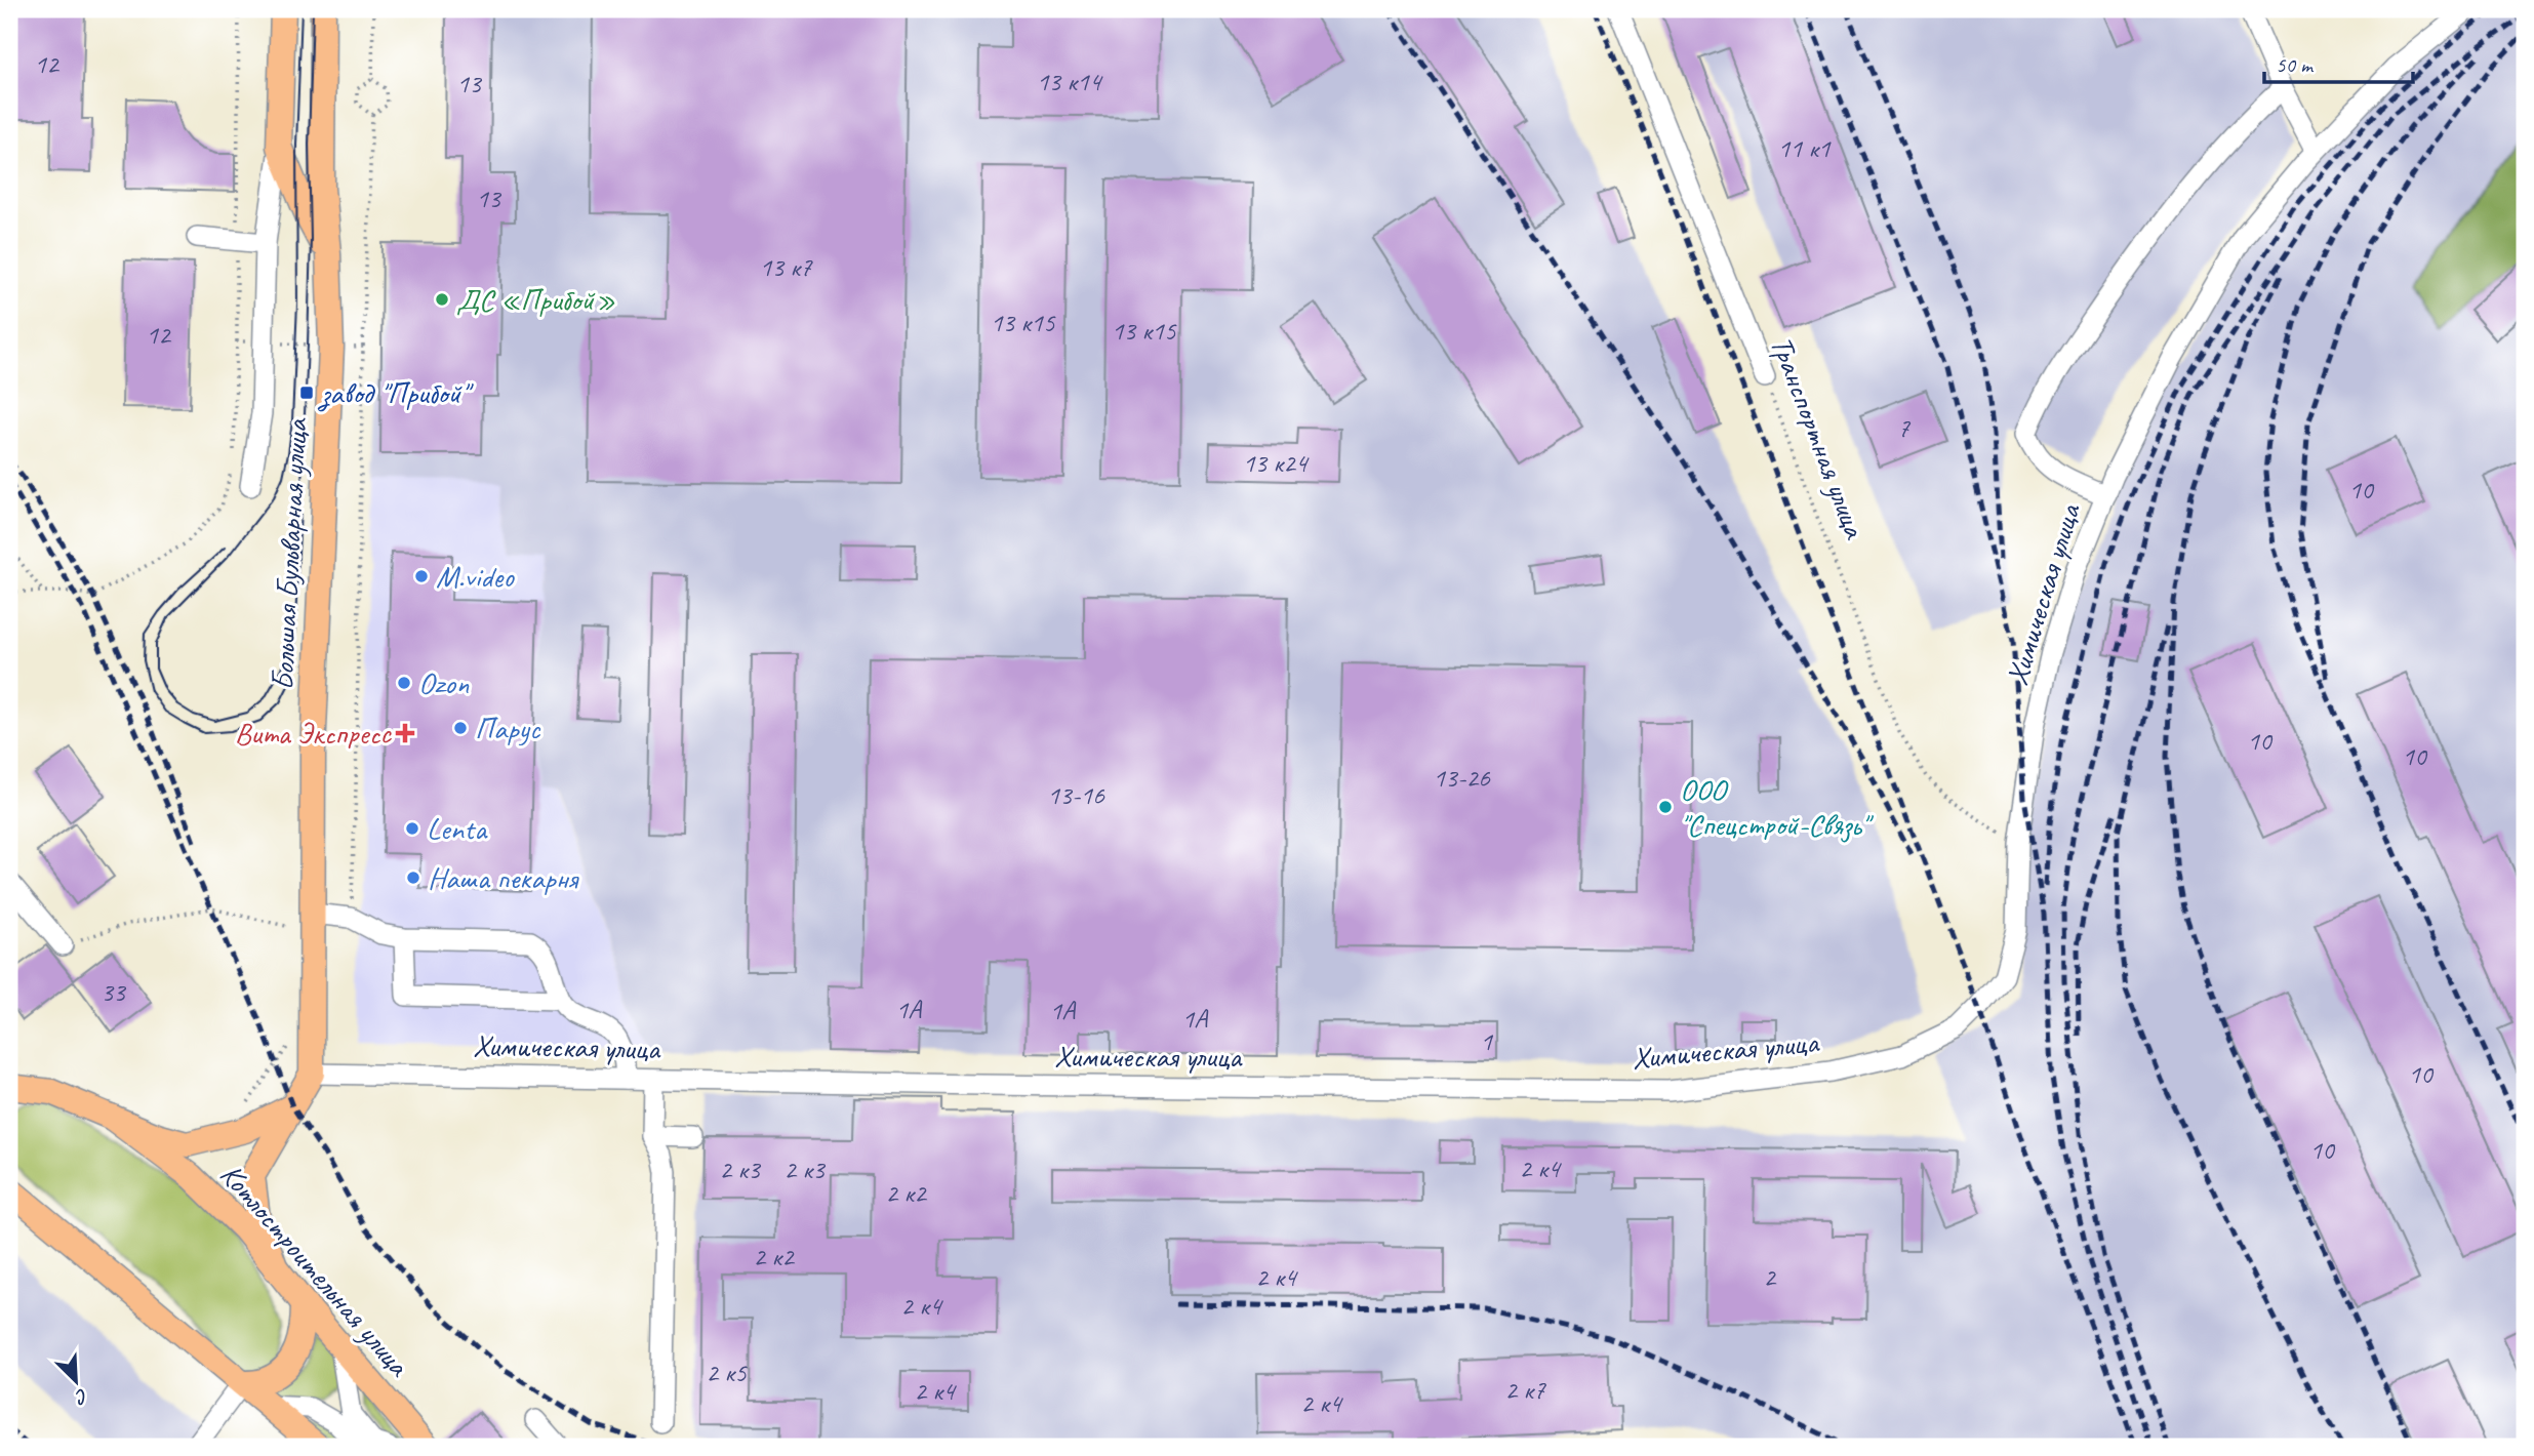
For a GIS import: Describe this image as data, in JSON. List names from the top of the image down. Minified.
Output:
{"streets":{"main road":["Большая Бульварная улица","Котлостроительная улица"],"street":["Транспортная улица","Химическая улица"]},"crossings":[["Транспортная улица","Химическая улица"],["Большая Бульварная улица","Химическая улица"]],"places":{"other":["ДC «Прибой»","M.video","Ozon","Парус","ООО \"Спецстрой-Связь\"","Lenta","Наша пекарня"],"transit":["завод \"Прибой\""],"health":["Вита Экспресс"]},"house_numbers":["12","13 к14","13","11 к1","13","13 к7","13 к15","13 к15","12","7","13 к24","10","10","10","13-26","13-16","33","1А","1А","1А","1","10","10","2 к4","2 к3","2 к3","2 к2","2 к2","2 к4","2","2 к4","2 к5","2 к7","2 к4","2 к4"],"scale_bar":"50 m","north":"bottom right"}
